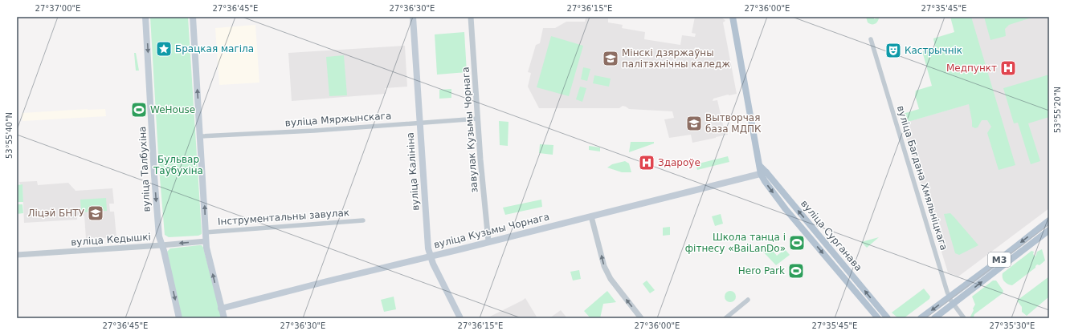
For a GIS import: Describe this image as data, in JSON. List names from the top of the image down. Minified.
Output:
{"streets":{"main road":["вуліца Талбухіна","вуліца Калініна","вуліца Кузьмы Чорнага","вуліца Сурганава","М3"],"street":["вуліца Мяржынскага","завулак Кузьмы Чорнага","вуліца Багдана Хмяльніцкага","Інструментальны завулак","вуліца Кедышкі"]},"crossings":[["вуліца Мяржынскага","завулак Кузьмы Чорнага"],["вуліца Мяржынскага","вуліца Калініна"],["завулак Кузьмы Чорнага","вуліца Кузьмы Чорнага"],["вуліца Талбухіна","вуліца Кедышкі"],["вуліца Калініна","вуліца Кузьмы Чорнага"],["вуліца Багдана Хмяльніцкага","М3"],["вуліца Кузьмы Чорнага","вуліца Сурганава"]],"parks":["Бульвар Таўбухіна"],"places":{"place":["Брацкая магіла"],"theatre":["Кастрычнік"],"school or university":["Мінскі дзяржаўны палітэхнічны каледж","Вытворчая база МДПК","Ліцэй БНТУ"],"hospital":["Медпункт","Здароўе"],"sports":["WeHouse","Школа танца і фітнесу «BaiLanDo»","Hero Park"]},"coordinates":["27°37'00\"E","27°36'45\"E","27°36'30\"E","27°36'15\"E","27°36'00\"E","27°35'45\"E","53°55'20\"N","53°55'40\"N","27°35'30\"E"]}
